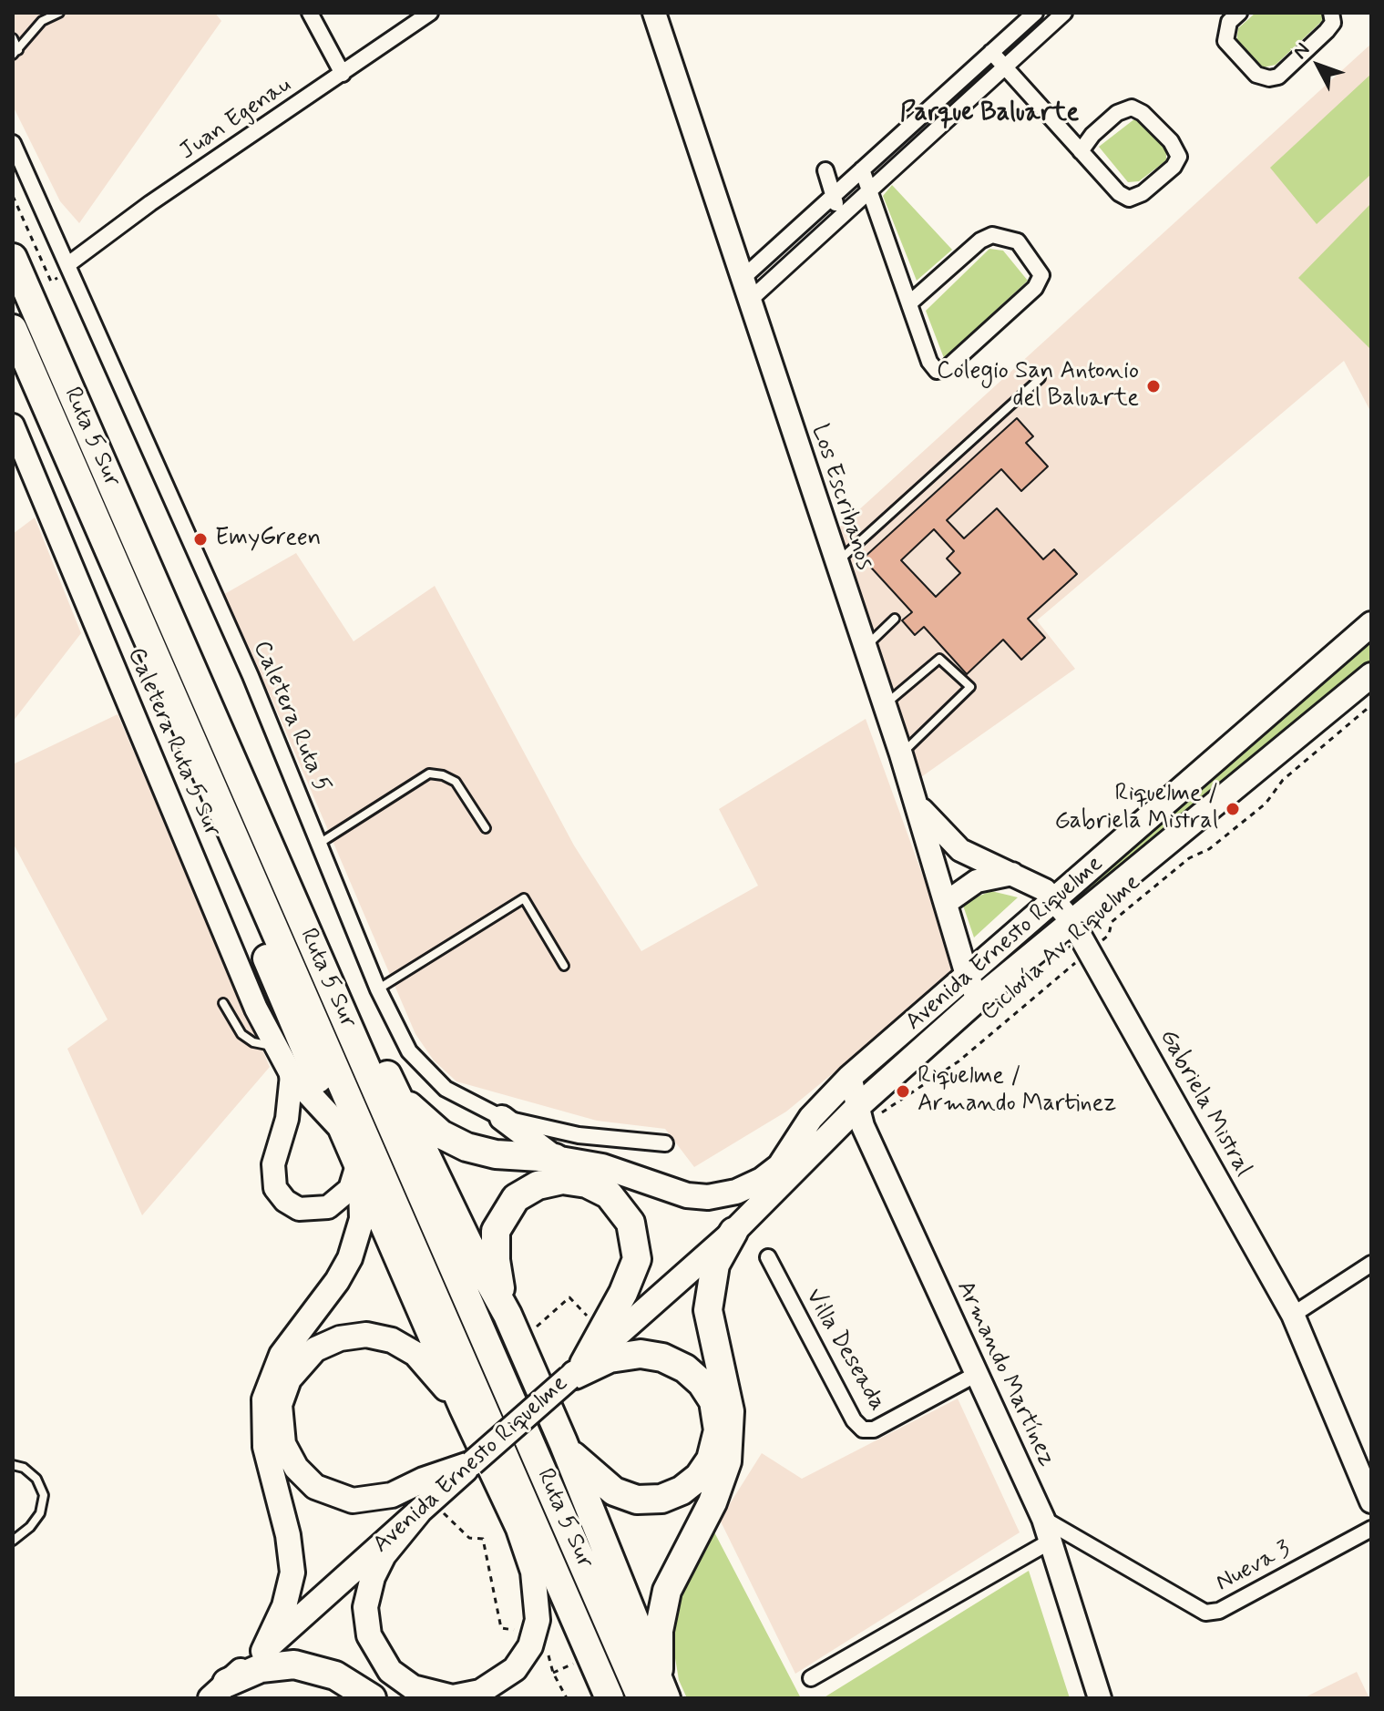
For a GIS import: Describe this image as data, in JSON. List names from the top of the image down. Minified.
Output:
{"streets":{"highway":["Ruta 5 Sur"],"main road":["Los Escribanos","Caletera Ruta 5 Sur","Avenida Ernesto Riquelme","Gabriela Mistral","Armando Martínez"],"street":["Juan Egenau","Caletera Ruta 5","Villa Deseada","Nueva 3"],"path":["Ciclovía Av. Riquelme"]},"crossings":[["Juan Egenau","Caletera Ruta 5"],["Los Escribanos","Avenida Ernesto Riquelme"],["Los Escribanos","Gabriela Mistral"],["Avenida Ernesto Riquelme","Ciclovía Av. Riquelme"],["Avenida Ernesto Riquelme","Gabriela Mistral"],["Avenida Ernesto Riquelme","Armando Martínez"],["Ciclovía Av. Riquelme","Gabriela Mistral"],["Ciclovía Av. Riquelme","Armando Martínez"],["Villa Deseada","Armando Martínez"],["Armando Martínez","Nueva 3"]],"districts":["Parque Baluarte"],"places":["Colegio San Antonio del Baluarte","EmyGreen","Riquelme / Gabriela Mistral","Riquelme / Armando Martinez"],"north":"top left"}
